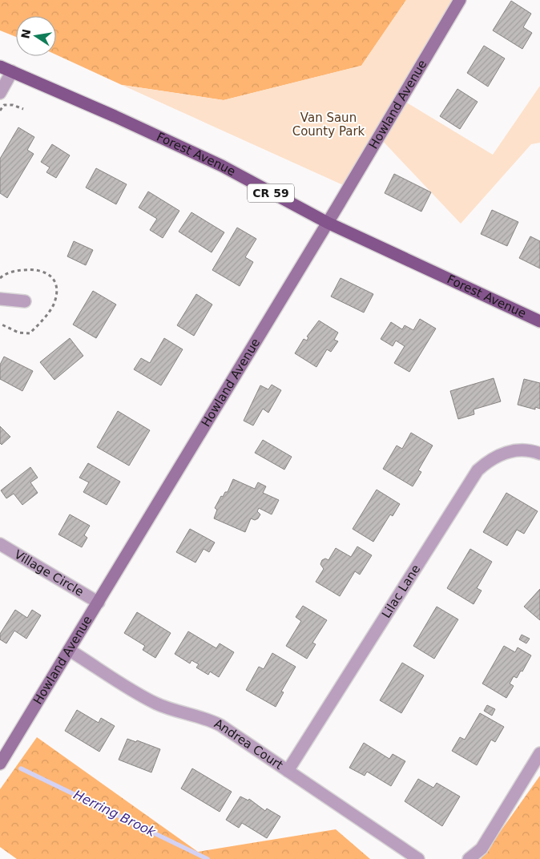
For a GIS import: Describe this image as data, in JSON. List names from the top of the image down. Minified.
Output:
{"streets":{"main road":["Forest Avenue","CR 59"],"street":["Howland Avenue","Village Circle","Lilac Lane","Andrea Court"]},"crossings":[["Howland Avenue","Forest Avenue"],["Howland Avenue","Village Circle"],["Howland Avenue","Andrea Court"],["Lilac Lane","Andrea Court"]],"water":["Herring Brook"],"parks":["Van Saun County Park"],"north":"left"}
